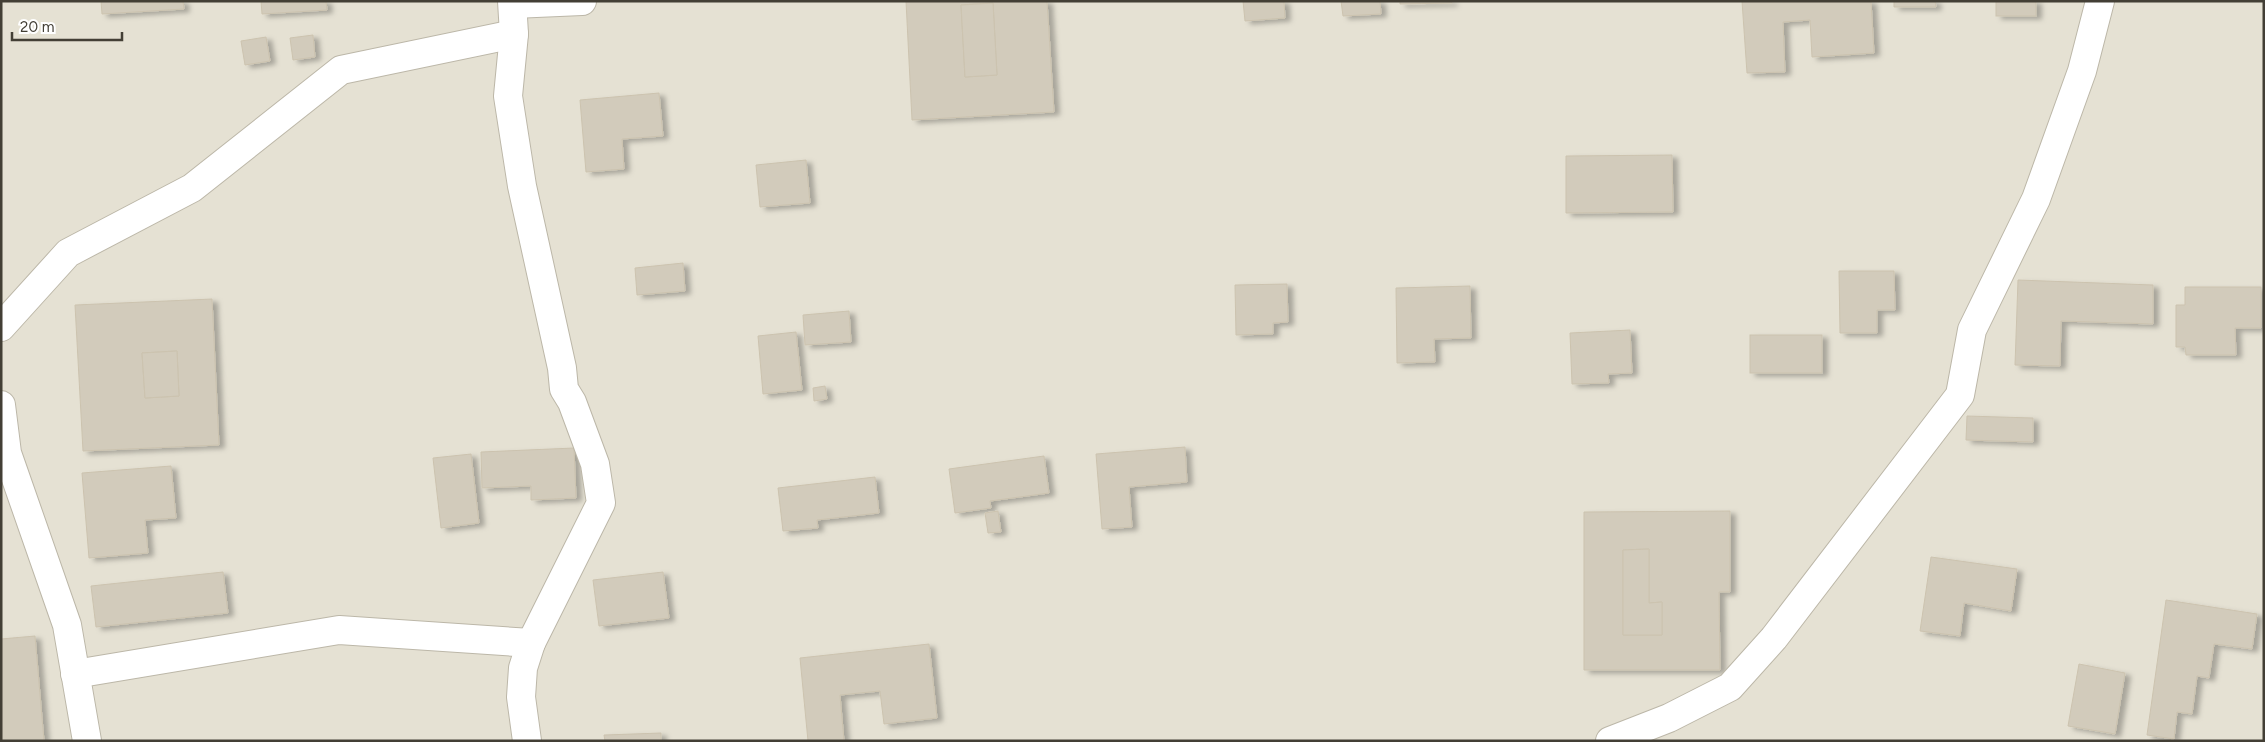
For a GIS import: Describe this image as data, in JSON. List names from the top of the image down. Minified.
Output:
{"scale_bar":"20 m"}
